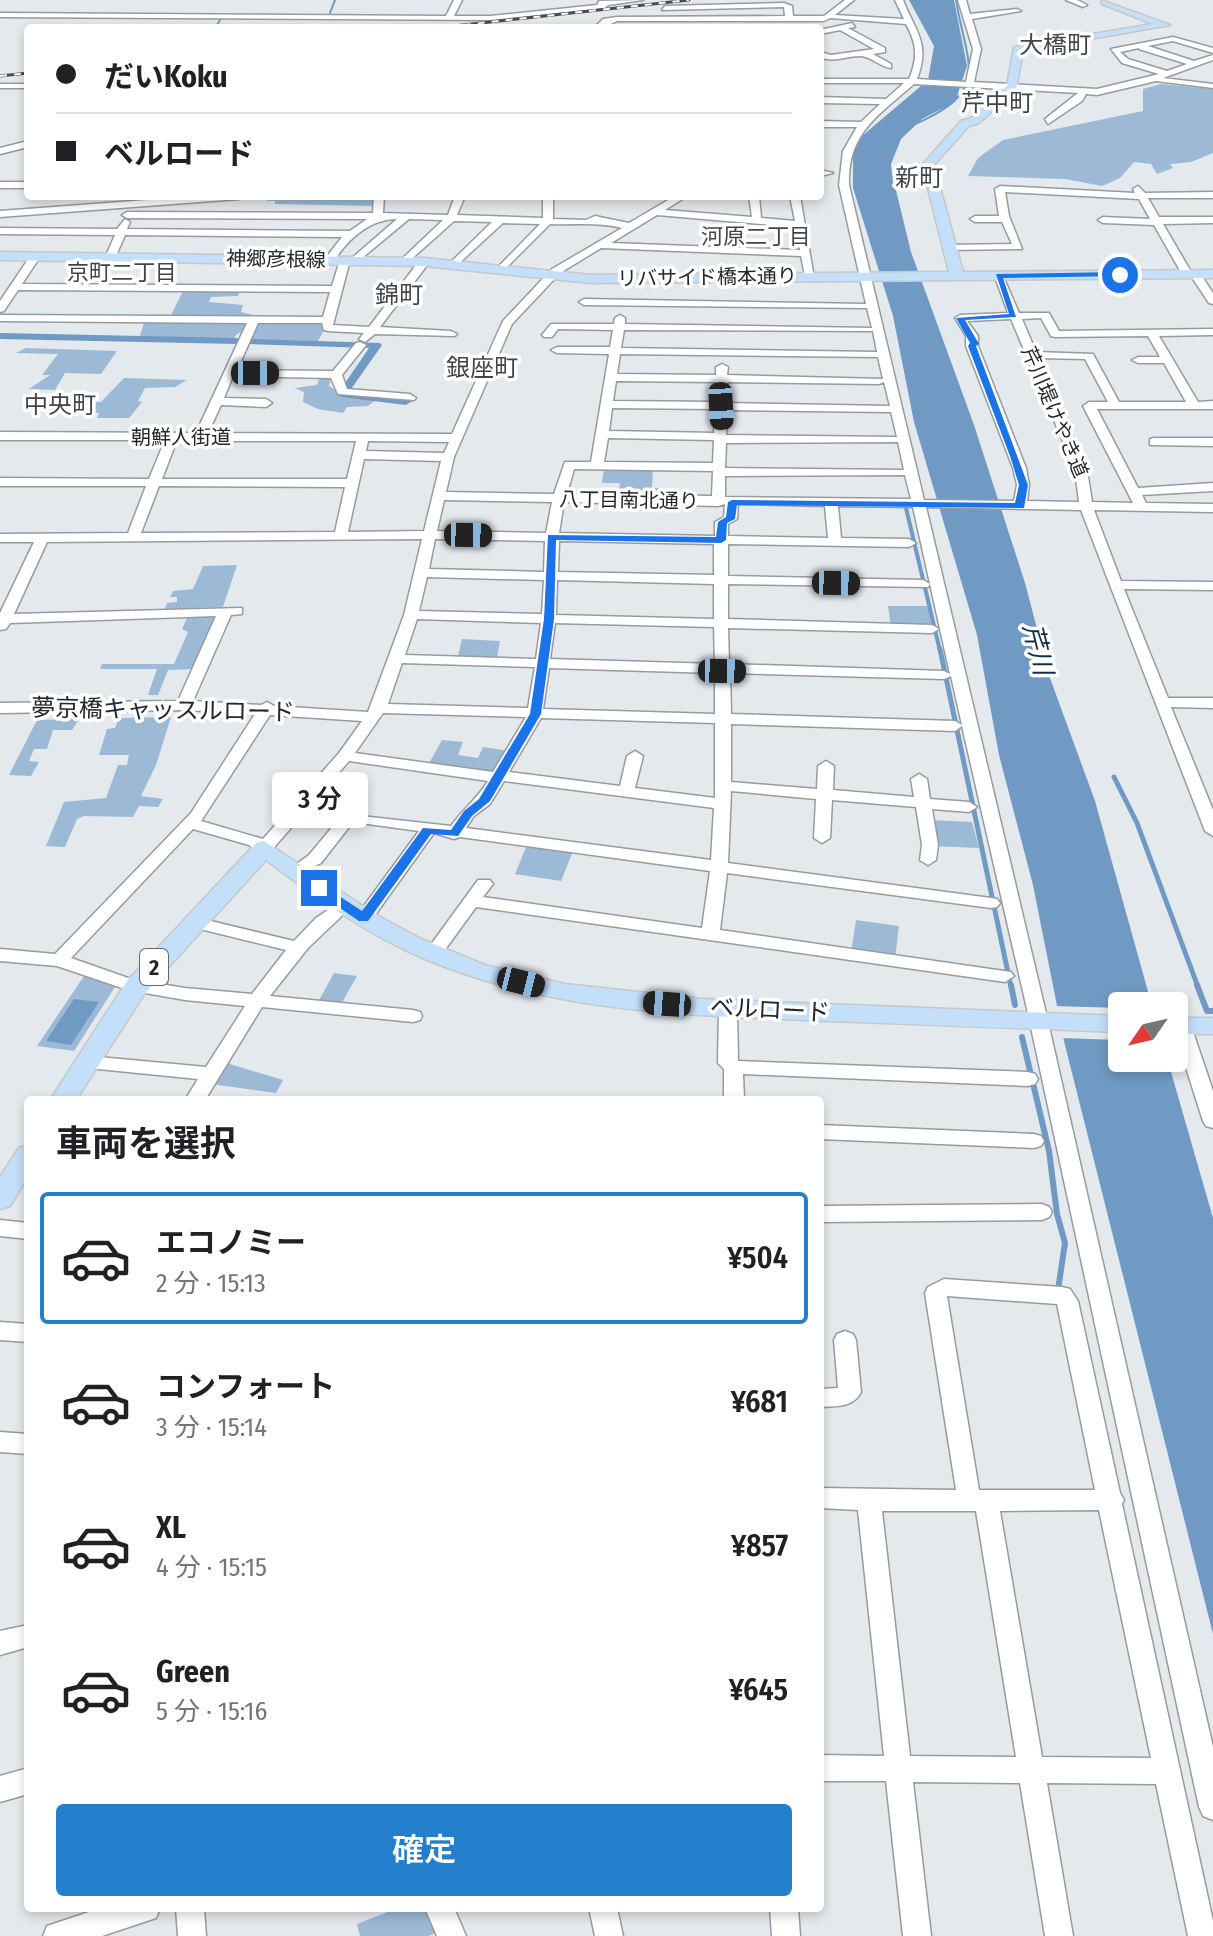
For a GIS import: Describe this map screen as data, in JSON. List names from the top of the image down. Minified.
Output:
{"streets":{"main road":["神郷彦根線","リバサイド橋本通り","2","ベルロード"],"street":["芹川堤けやき道","朝鮮人街道","八丁目南北通り","夢京橋キャッスルロード"]},"crossings":[["神郷彦根線","リバサイド橋本通り"],["リバサイド橋本通り","芹川堤けやき道"],["芹川堤けやき道","八丁目南北通り"],["2","ベルロード"]],"districts":["大橋町","芹中町","新町","河原二丁目","京町二丁目","錦町","銀座町","中央町"],"water":["芹川"],"north":"bottom left","page":{"banner":["だいKoku","ベルロード"],"bubble":"3 分","heading":"車両を選択","list":[{"name":"エコノミー","note":"2 分 · 15:13","value":"¥504"},{"name":"コンフォート","note":"3 分 · 15:14","value":"¥681"},{"name":"XL","note":"4 分 · 15:15","value":"¥857"},{"name":"Green","note":"5 分 · 15:16","value":"¥645"}],"buttons":"確定"}}
